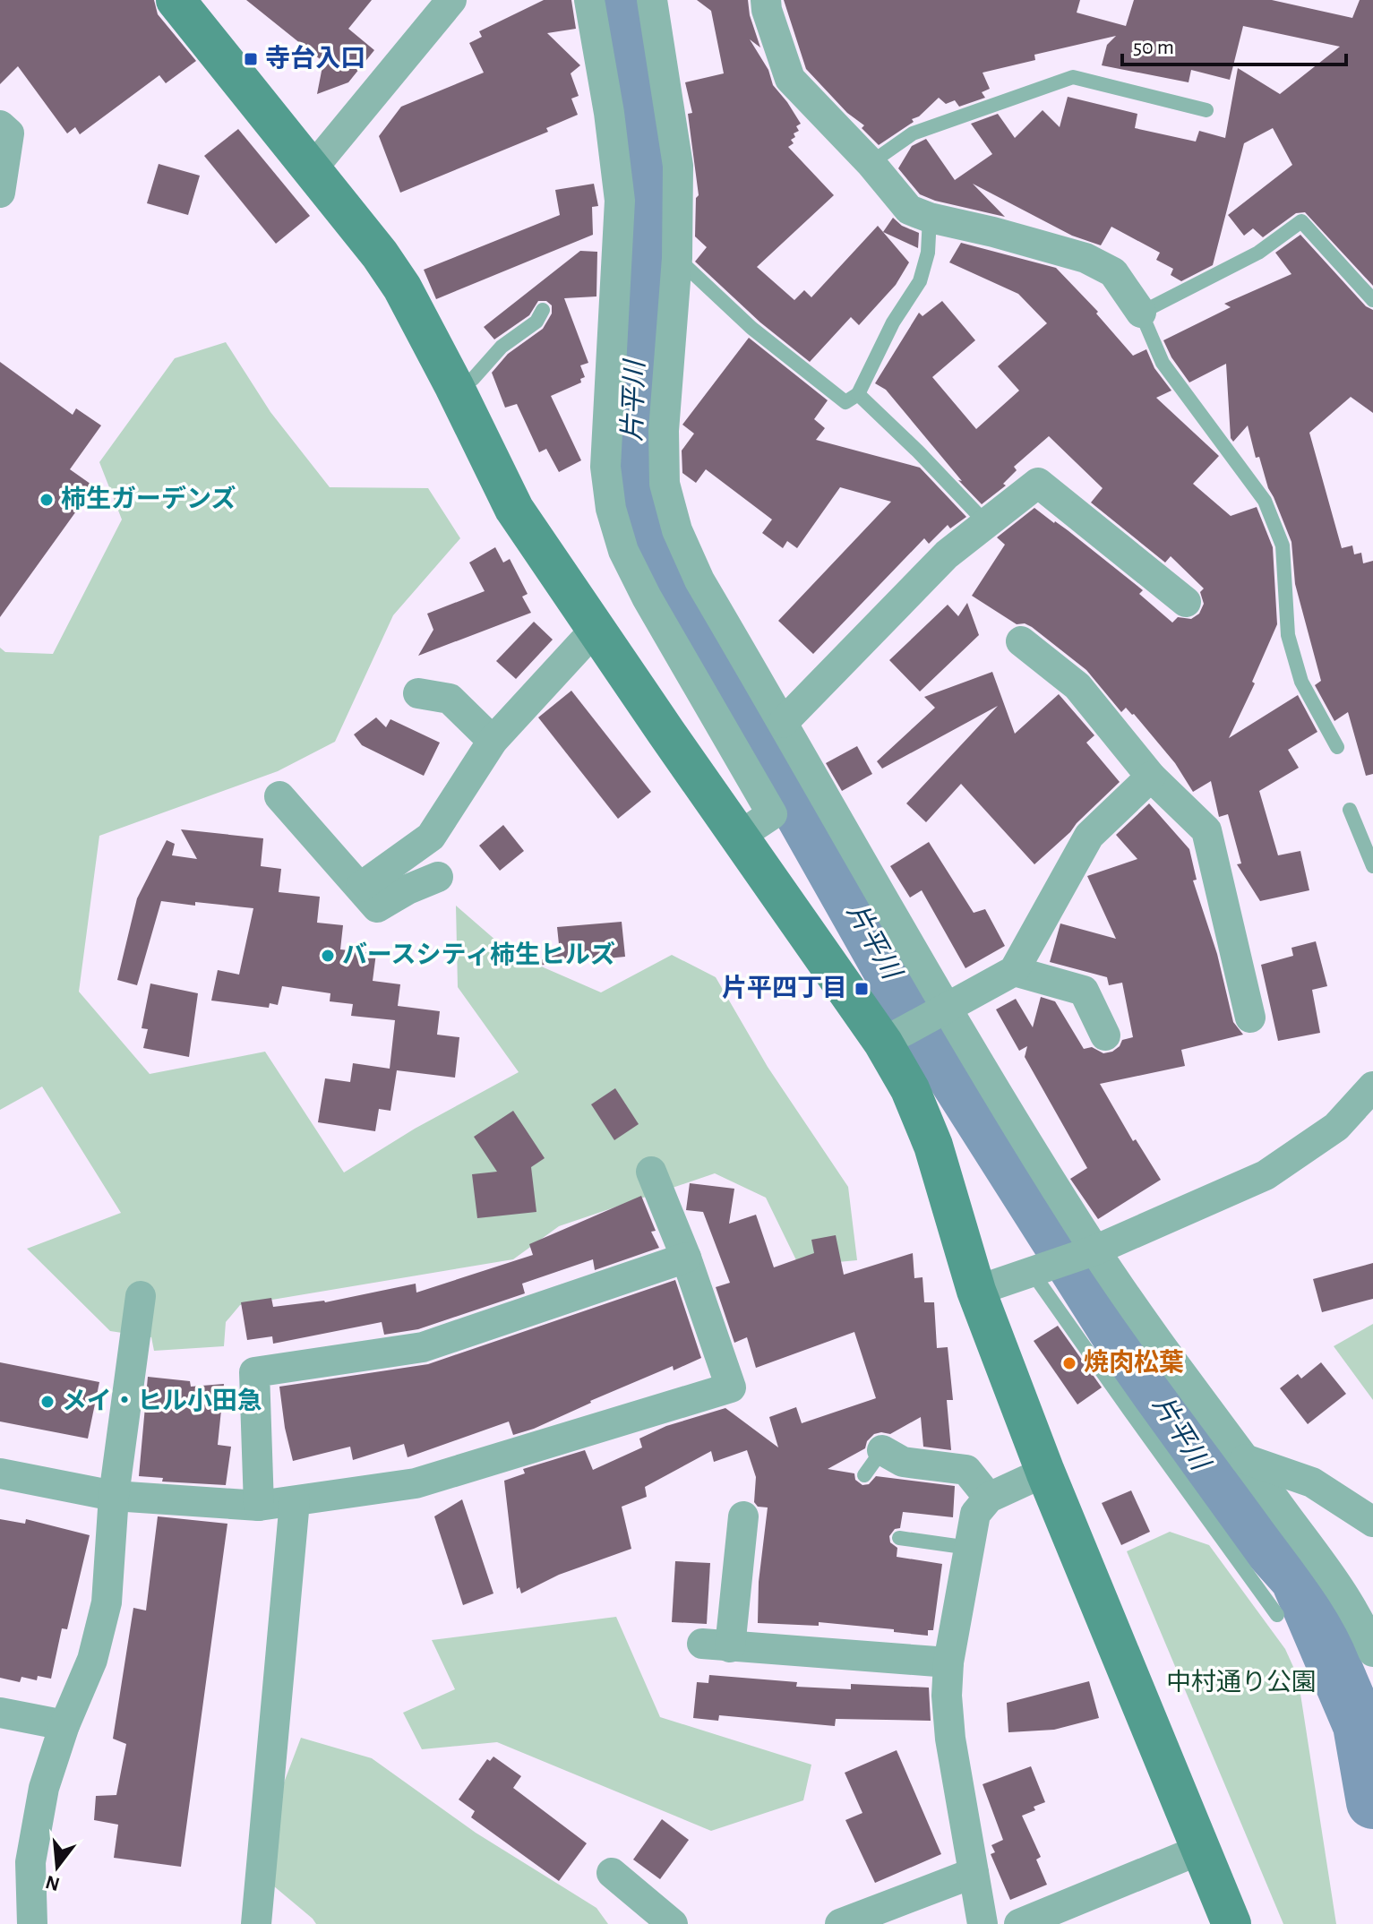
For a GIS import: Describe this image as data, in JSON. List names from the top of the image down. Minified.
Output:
{"water":["片平川"],"parks":["中村通り公園"],"places":{"transit":["寺台入口","片平四丁目"],"other":["柿生ガーデンズ","バースシティ柿生ヒルズ","焼肉松葉","メイ・ヒル小田急"]},"scale_bar":"50 m","north":"bottom"}
